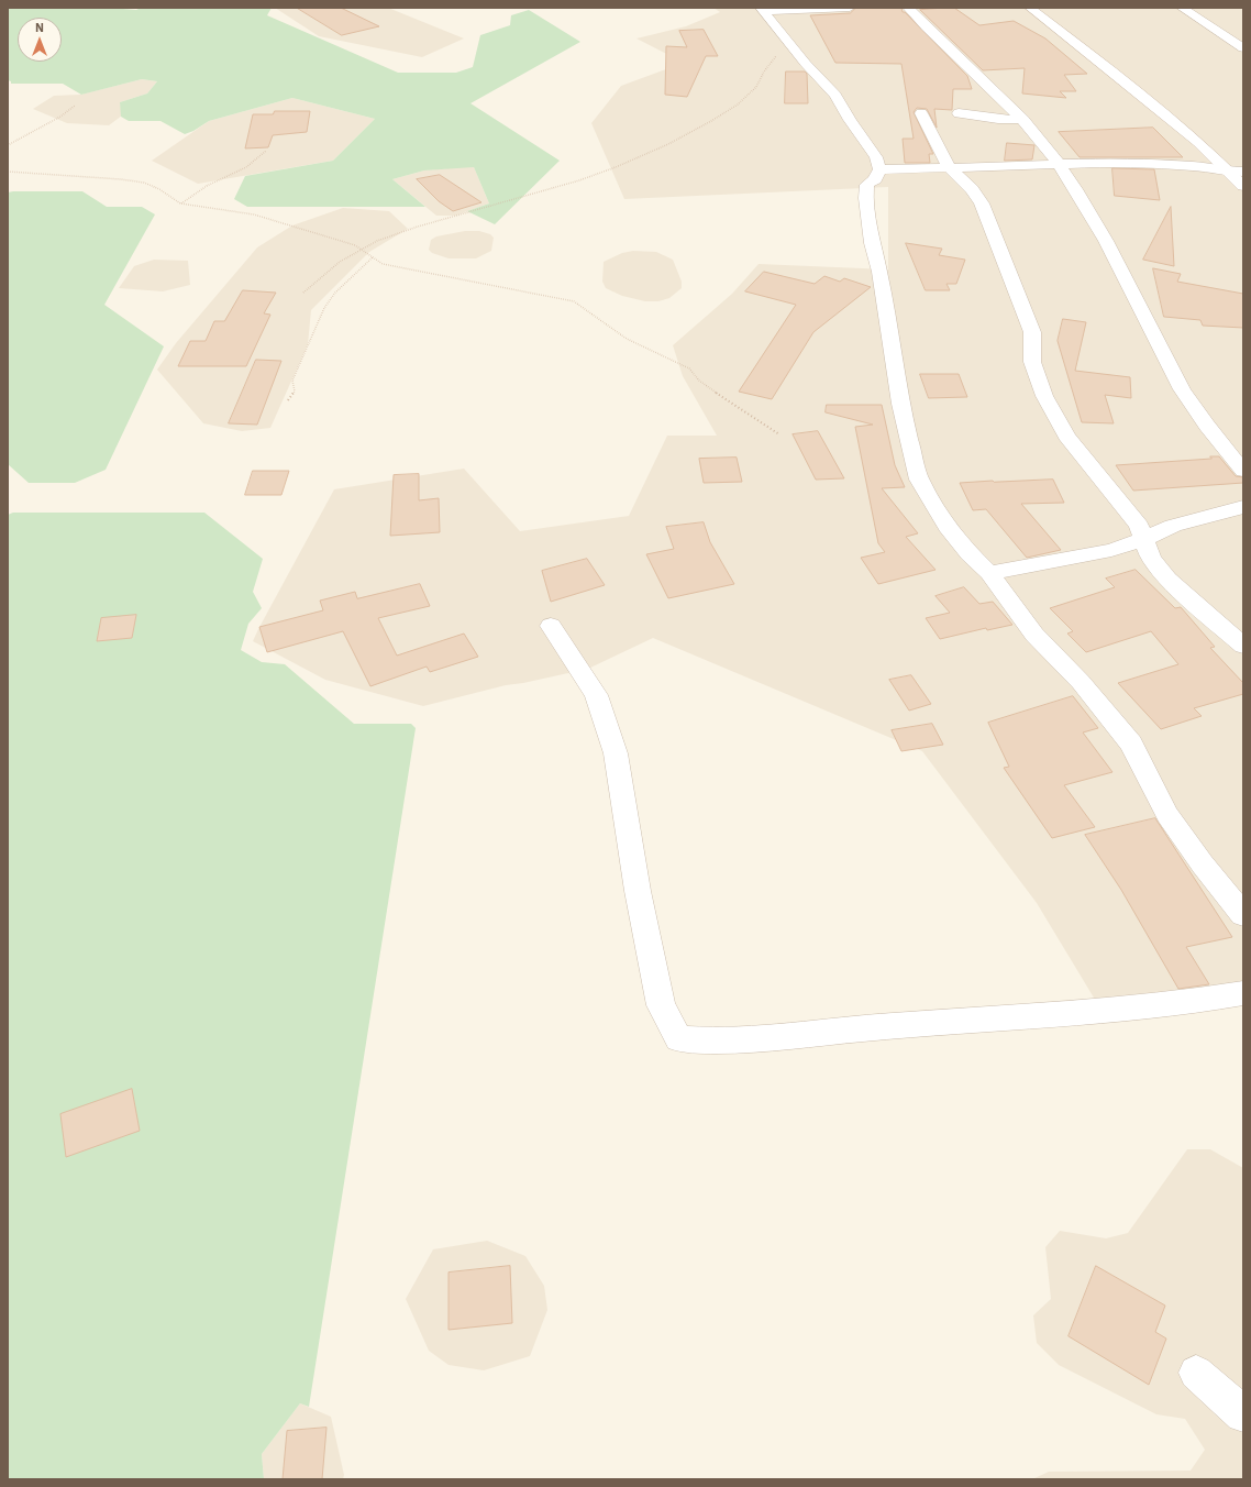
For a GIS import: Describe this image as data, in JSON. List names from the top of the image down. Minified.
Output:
{"north":"top"}
